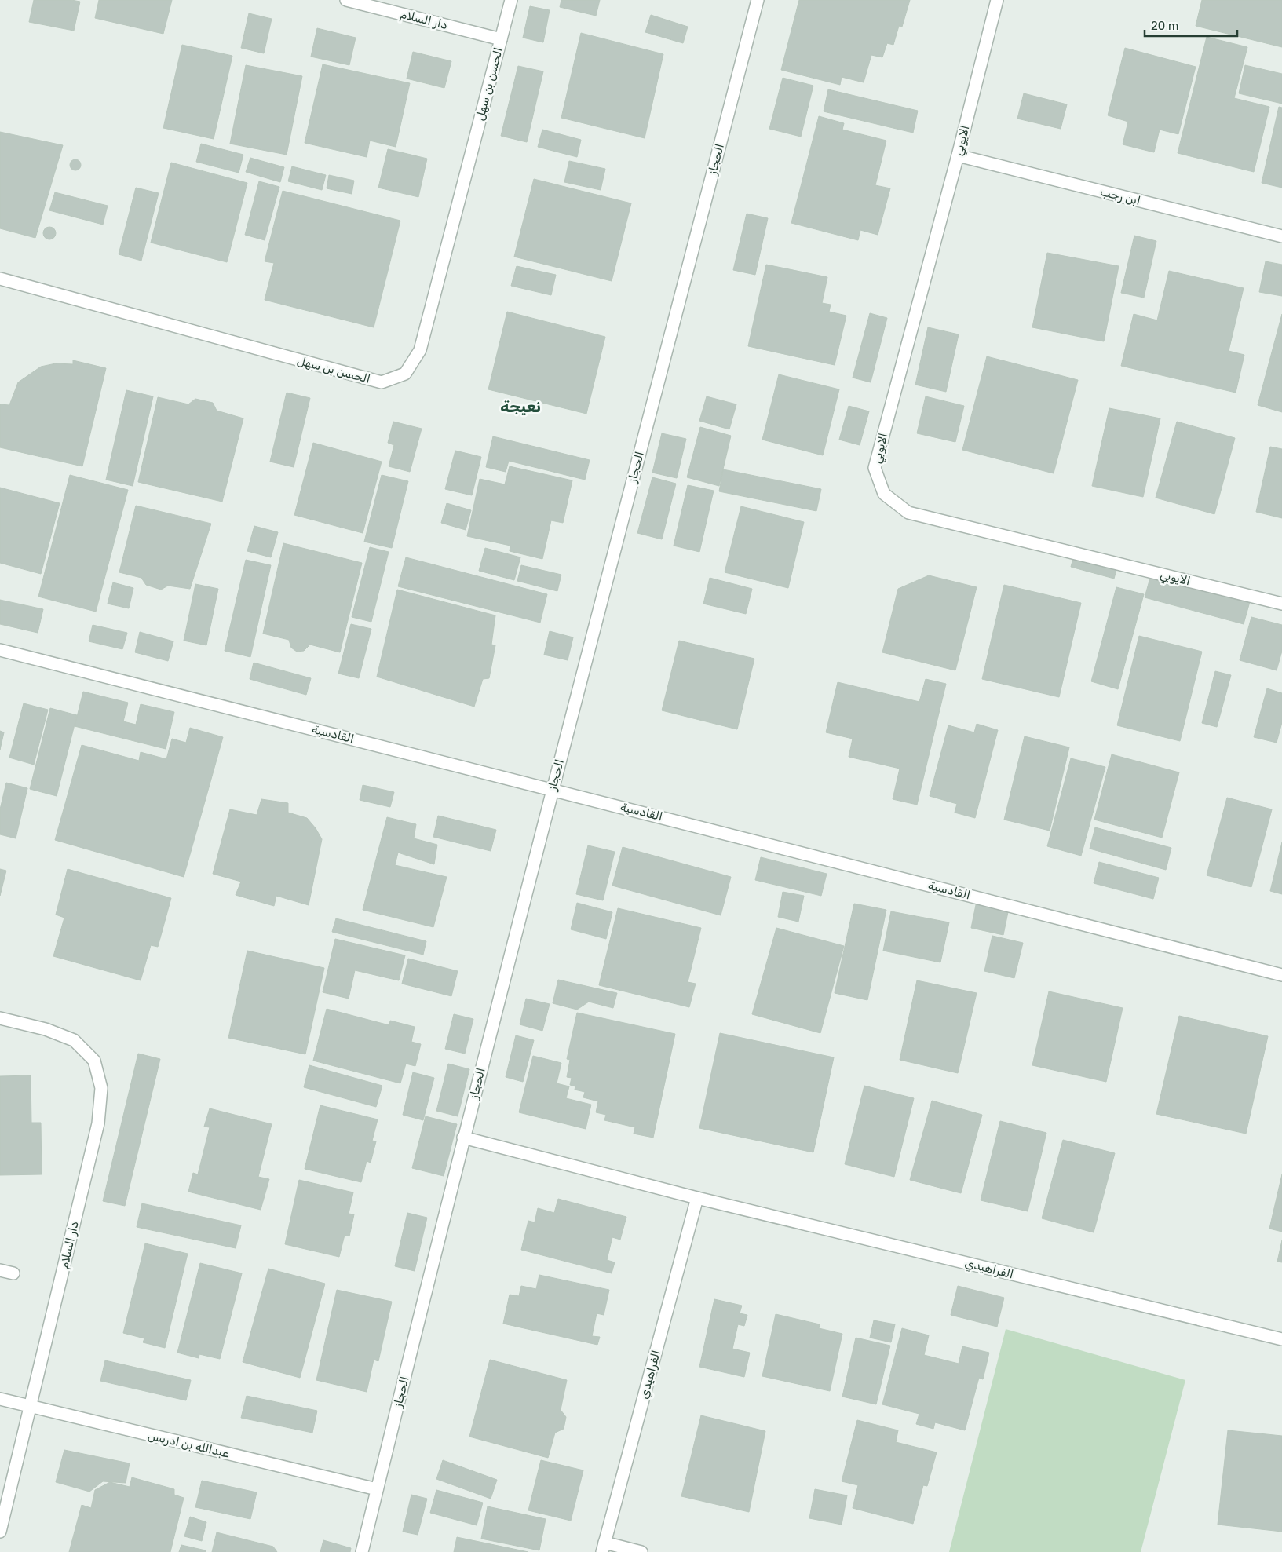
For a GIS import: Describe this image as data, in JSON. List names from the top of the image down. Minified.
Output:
{"streets":{"street":["دار السلام","الحسن بن سهل","الايوبي","الحجاز","ابن رجب","القادسية","الفراهيدي","عبدالله بن ادريس"]},"crossings":[["دار السلام","الحسن بن سهل"],["دار السلام","عبدالله بن ادريس"],["الايوبي","ابن رجب"],["الحجاز","القادسية"],["الحجاز","الفراهيدي"],["الحجاز","عبدالله بن ادريس"]],"districts":["نعيجة"],"scale_bar":"20 m"}
